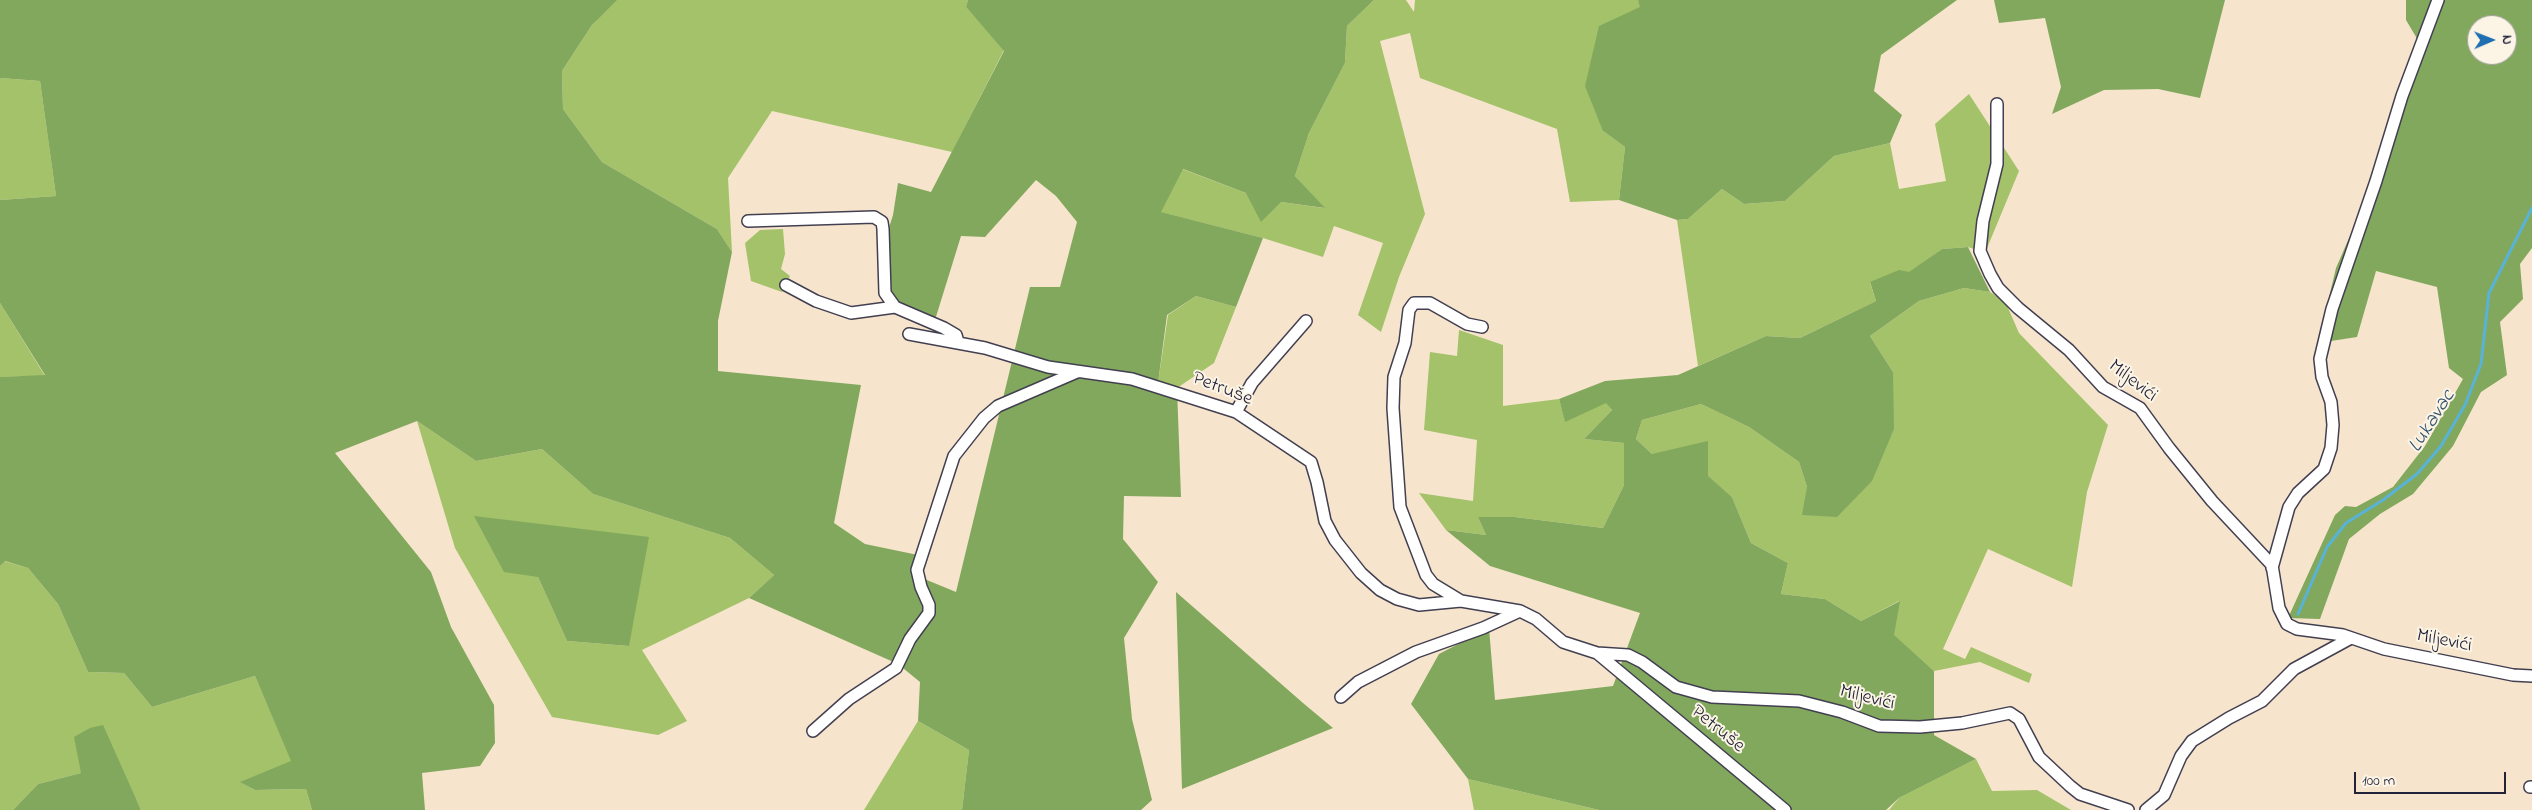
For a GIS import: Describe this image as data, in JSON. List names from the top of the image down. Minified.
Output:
{"streets":{"street":["Miljevići","Petruše"]},"crossings":[["Miljevići","Petruše"]],"water":["Lukavac"],"scale_bar":"100 m","north":"right"}
